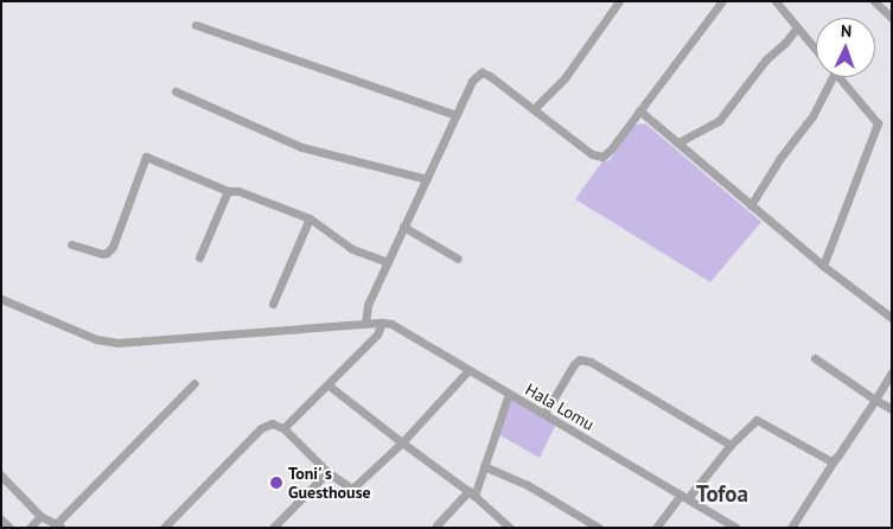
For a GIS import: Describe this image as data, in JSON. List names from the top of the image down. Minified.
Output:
{"streets":{"street":["Hala Lomu"]},"districts":["Tofoa"],"places":["Toni' s Guesthouse"],"north":"top"}
